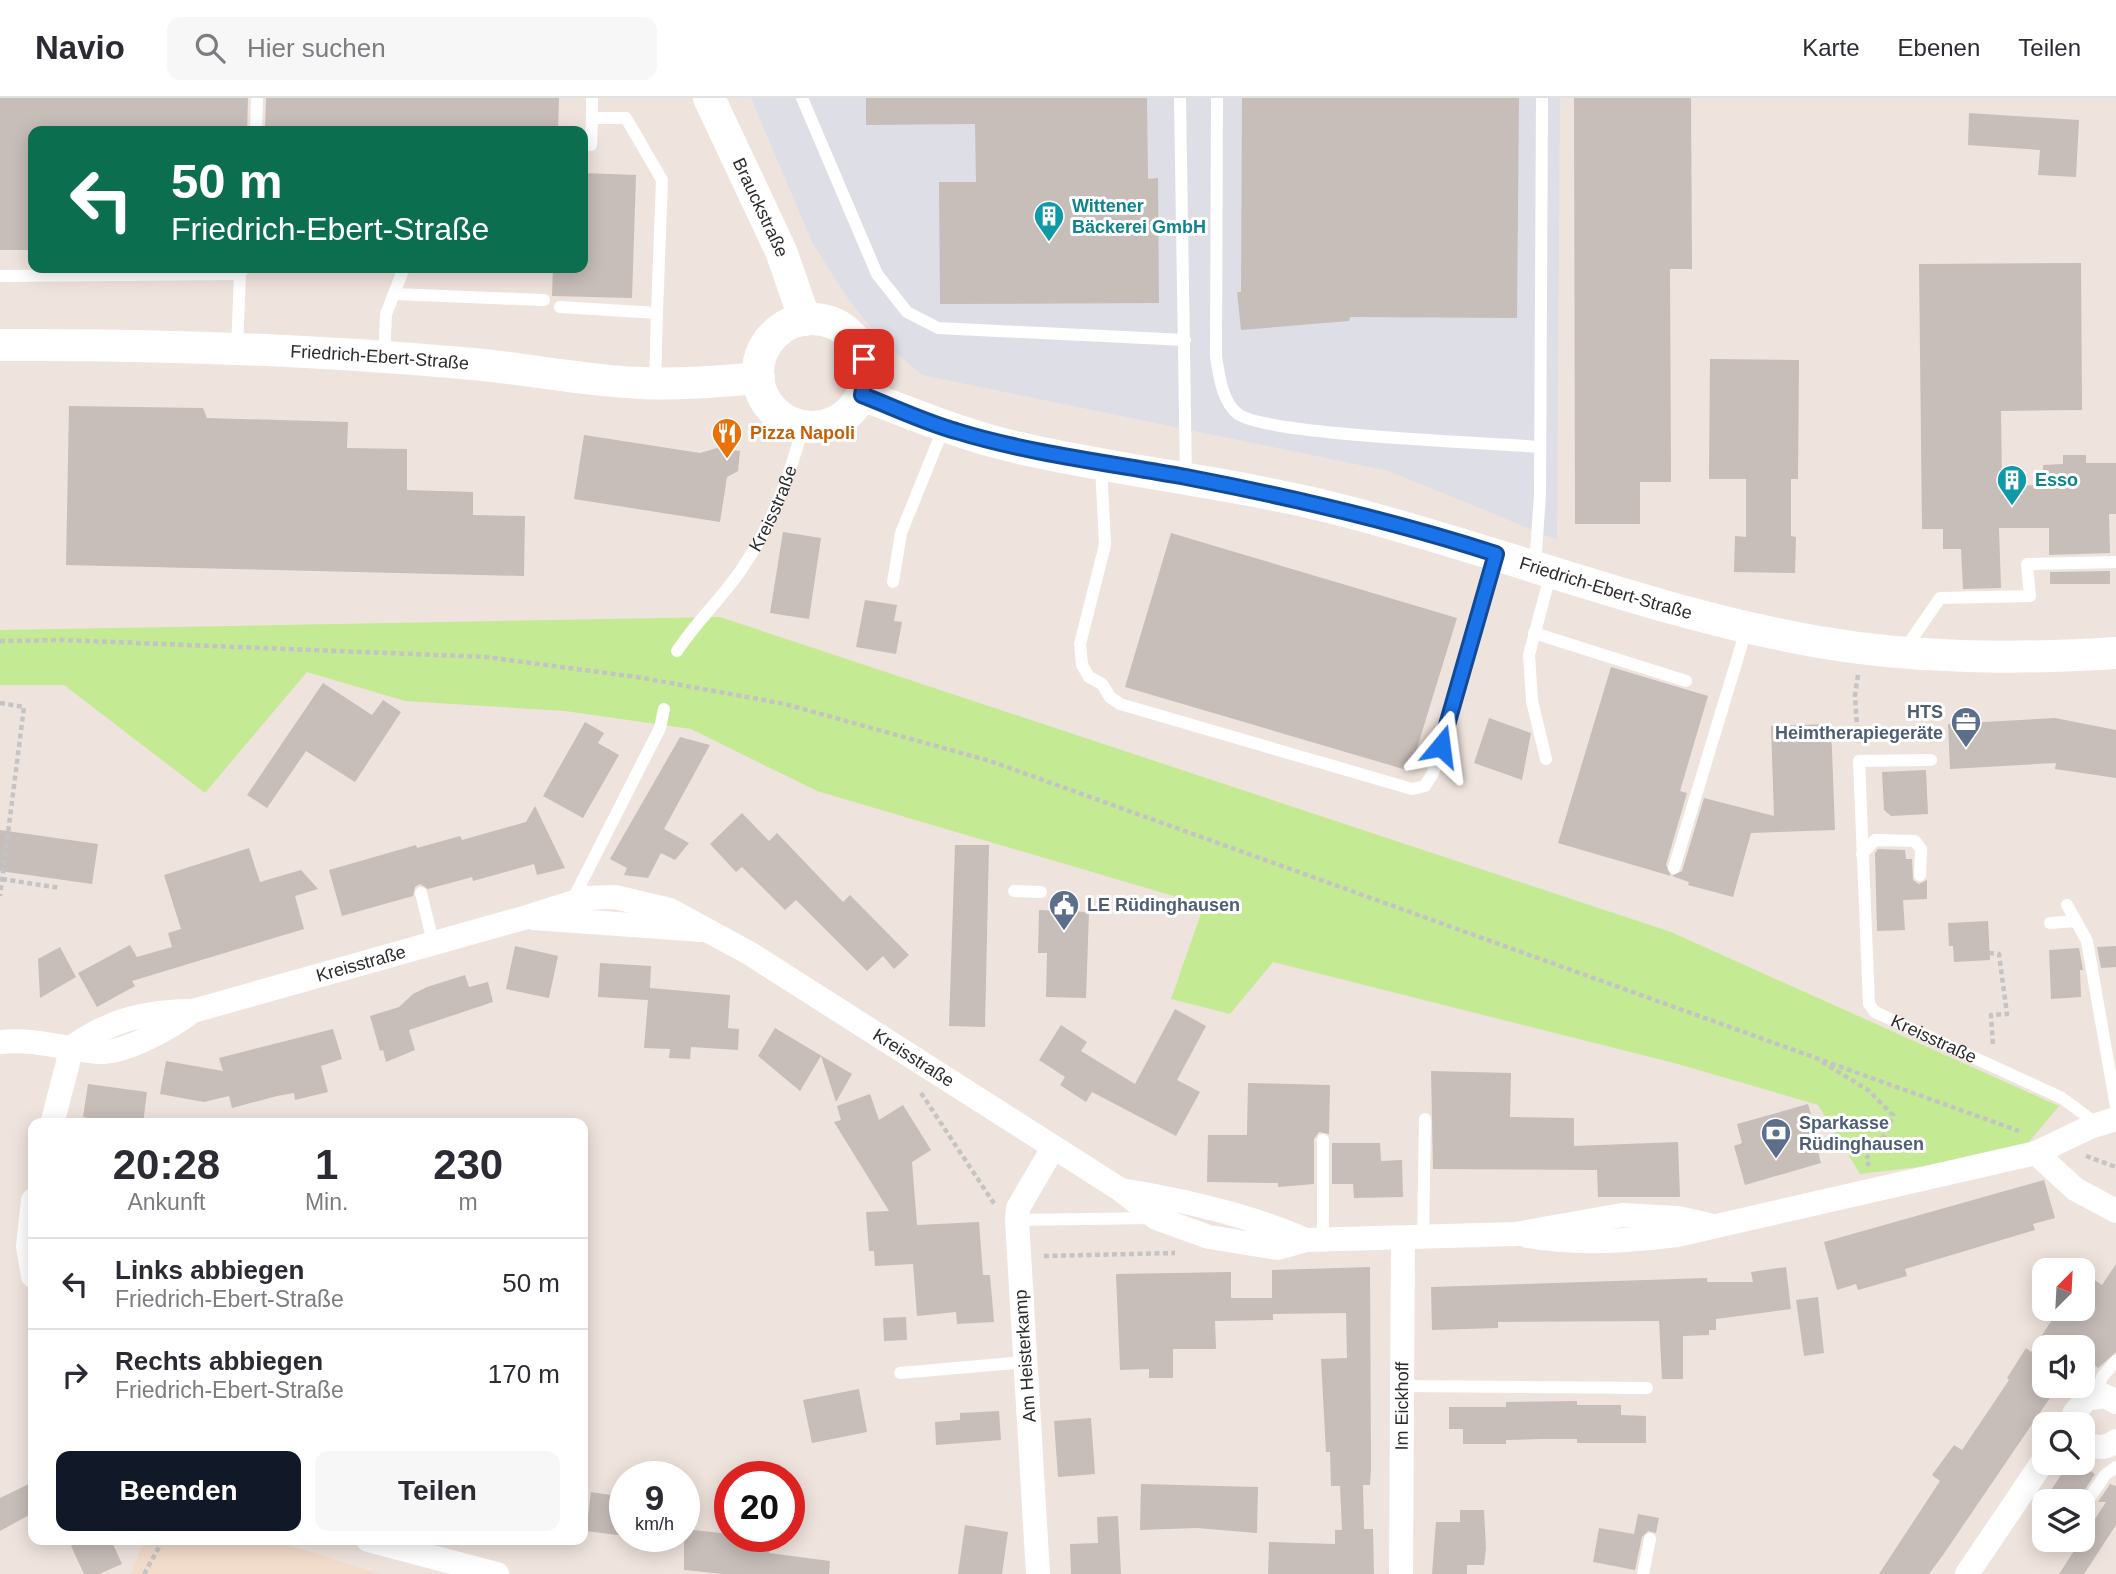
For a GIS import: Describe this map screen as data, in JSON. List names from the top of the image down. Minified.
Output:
{"streets":{"street":["Brauckstraße","Friedrich-Ebert-Straße","Kreisstraße","Am Heisterkamp","Im Eickhoff"]},"crossings":[["Brauckstraße","Friedrich-Ebert-Straße"],["Brauckstraße","Kreisstraße"],["Friedrich-Ebert-Straße","Kreisstraße"],["Kreisstraße","Im Eickhoff"]],"places":{"building":["Wittener Bäckerei GmbH","Esso"],"restaurant":["Pizza Napoli"],"office":["HTS Heimtherapiegeräte"],"public building":["LE Rüdinghausen"],"bank":["Sparkasse Rüdinghausen"]},"north":"top right","page":{"header":"Navio","search":"Hier suchen","nav":["Karte","Ebenen","Teilen"],"turn":["50 m","Friedrich-Ebert-Straße"],"eta":["20:28","Ankunft","1","Min.","230","m"],"list":[{"name":"Links abbiegen","note":"Friedrich-Ebert-Straße","value":"50 m"},{"name":"Rechts abbiegen","note":"Friedrich-Ebert-Straße","value":"170 m"}],"buttons":["Beenden","Teilen"],"speed":"9 km/h","limit":"20"}}
